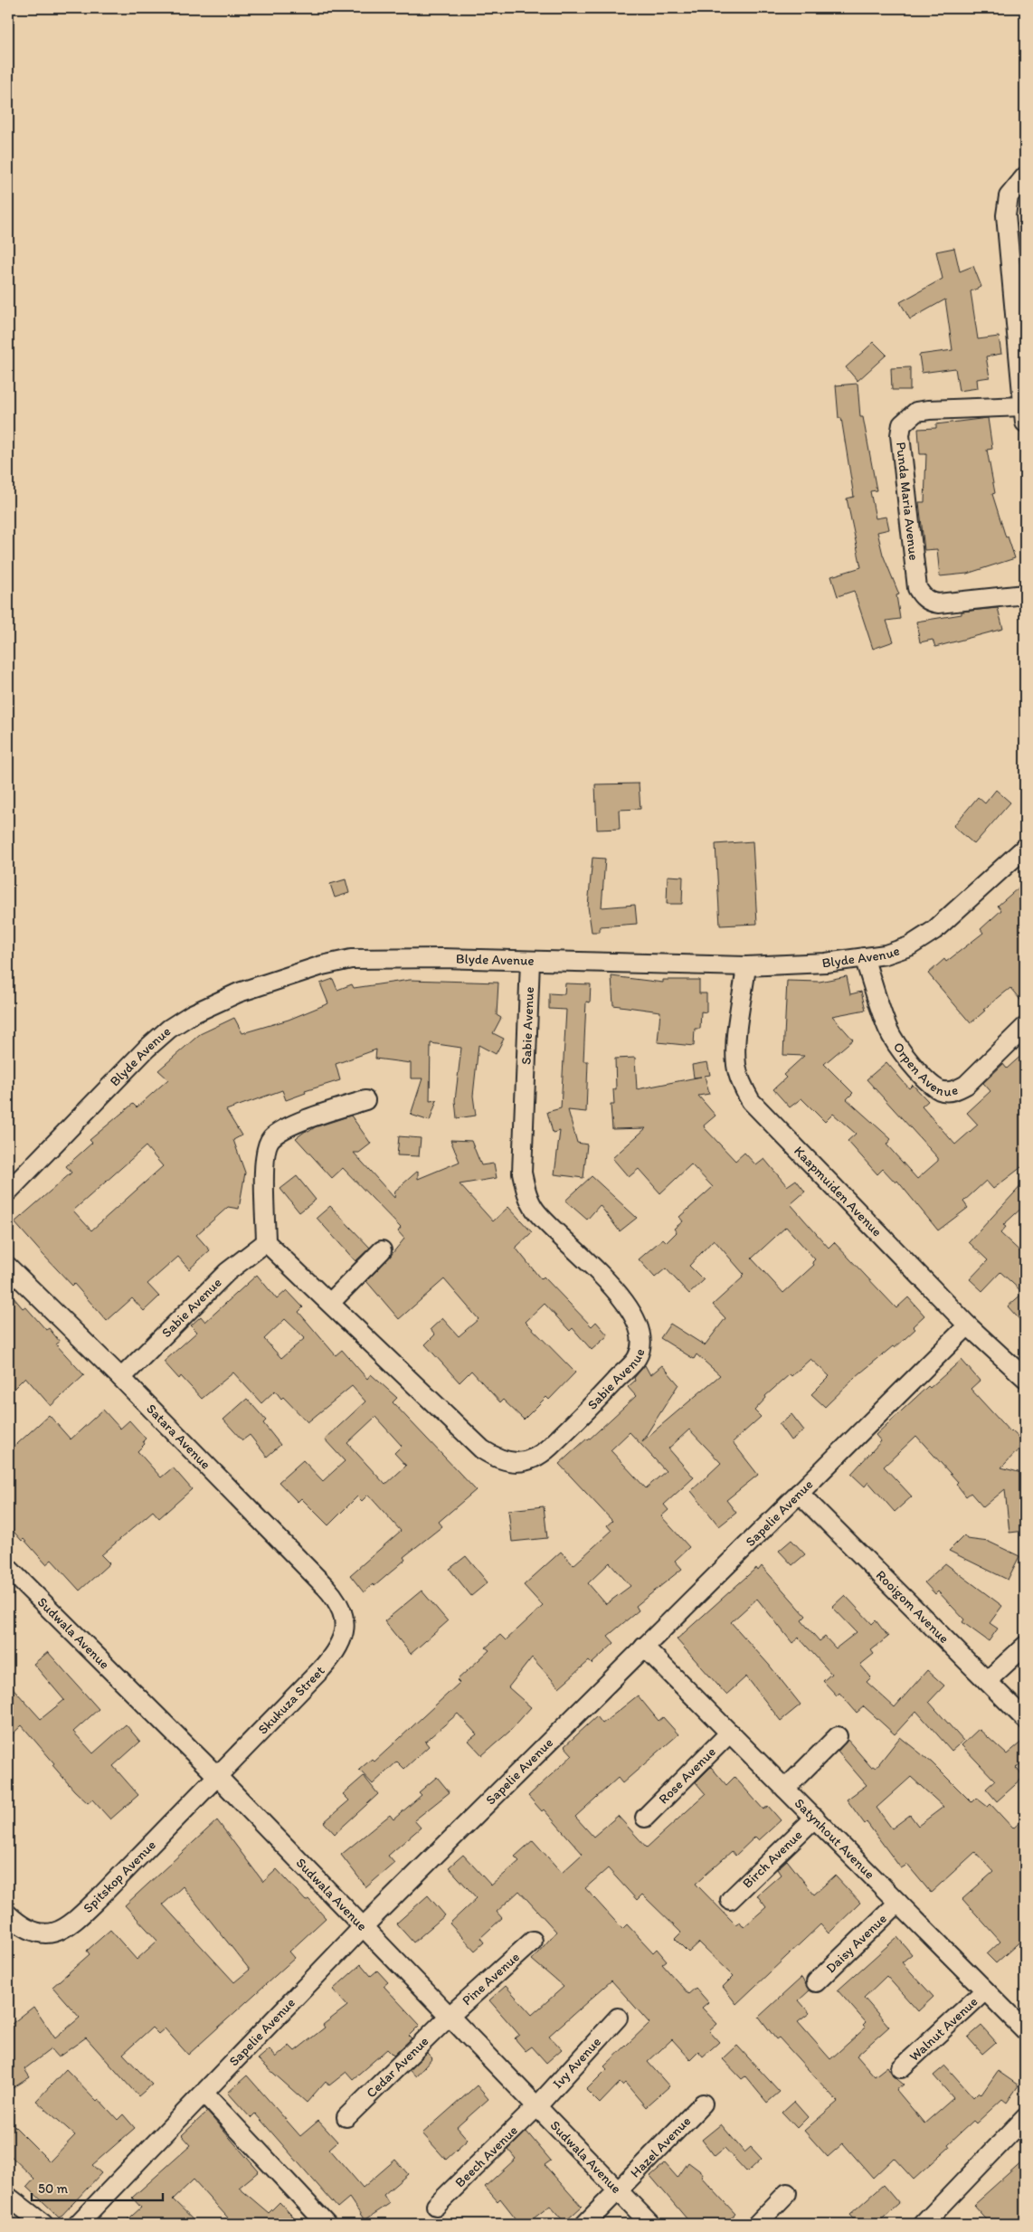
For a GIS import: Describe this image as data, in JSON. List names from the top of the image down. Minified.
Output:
{"streets":{"street":["Punda Maria Avenue","Blyde Avenue","Sabie Avenue","Orpen Avenue","Kaapmuiden Avenue","Satara Avenue","Sapelie Avenue","Rooigom Avenue","Sudwala Avenue","Skukuza Street","Rose Avenue","Satynhout Avenue","Birch Avenue","Spitskop Avenue","Daisy Avenue","Pine Avenue","Walnut Avenue","Ivy Avenue","Cedar Avenue","Hazel Avenue","Beech Avenue"]},"crossings":[["Blyde Avenue","Sabie Avenue"],["Blyde Avenue","Orpen Avenue"],["Blyde Avenue","Kaapmuiden Avenue"],["Sabie Avenue","Satara Avenue"],["Kaapmuiden Avenue","Sapelie Avenue"],["Satara Avenue","Skukuza Street"],["Sapelie Avenue","Rooigom Avenue"],["Sapelie Avenue","Sudwala Avenue"],["Sapelie Avenue","Satynhout Avenue"],["Sudwala Avenue","Skukuza Street"],["Sudwala Avenue","Spitskop Avenue"],["Sudwala Avenue","Pine Avenue"],["Sudwala Avenue","Ivy Avenue"],["Sudwala Avenue","Cedar Avenue"],["Sudwala Avenue","Hazel Avenue"],["Sudwala Avenue","Beech Avenue"],["Skukuza Street","Spitskop Avenue"],["Rose Avenue","Satynhout Avenue"],["Satynhout Avenue","Birch Avenue"],["Satynhout Avenue","Daisy Avenue"],["Satynhout Avenue","Walnut Avenue"],["Pine Avenue","Cedar Avenue"],["Ivy Avenue","Beech Avenue"]],"scale_bar":"50 m"}
